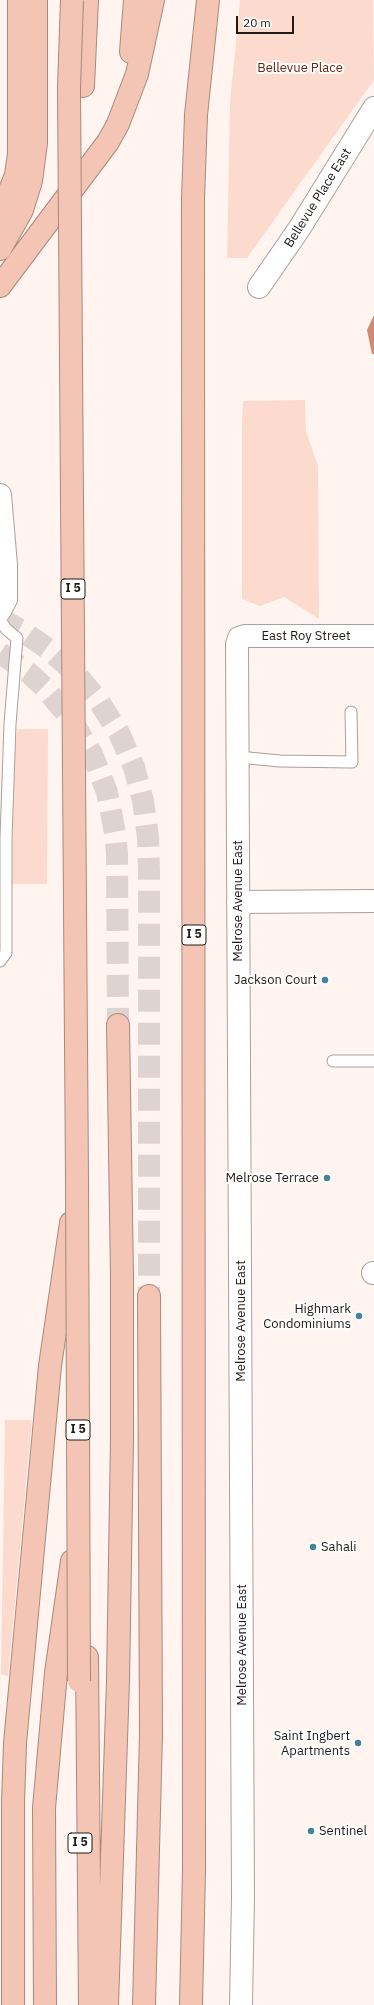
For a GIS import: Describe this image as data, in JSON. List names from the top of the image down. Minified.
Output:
{"streets":{"highway":["I 5"],"street":["Bellevue Place East","East Roy Street","Melrose Avenue East"]},"crossings":[["East Roy Street","Melrose Avenue East"]],"parks":["Bellevue Place"],"places":["Jackson Court","Melrose Terrace","Highmark Condominiums","Sahali","Saint Ingbert Apartments","Sentinel"],"scale_bar":"20 m"}
